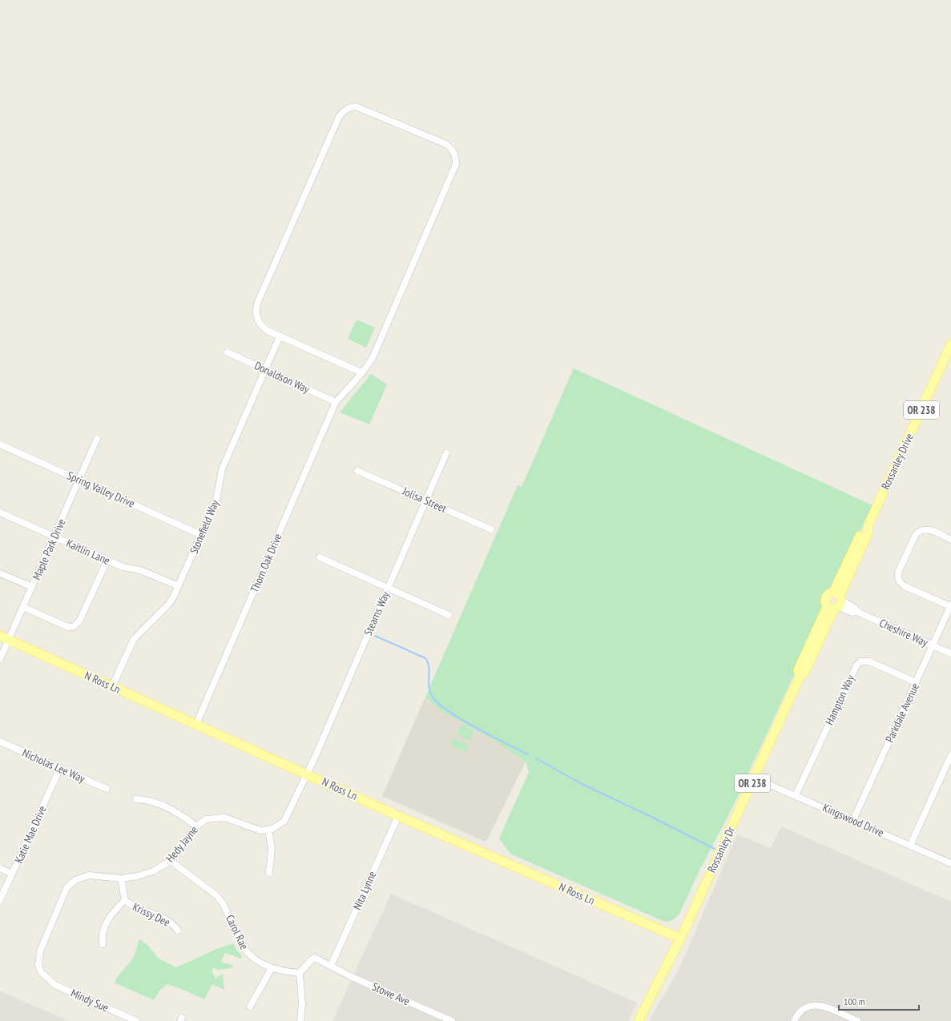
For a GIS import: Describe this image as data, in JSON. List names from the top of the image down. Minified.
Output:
{"streets":{"main road":["OR 238","Rossanley Drive","N Ross Ln","Rossanley Dr"],"street":["Donaldson Way","Spring Valley Drive","Jolisa Street","Stonefield Way","Maple Park Drive","Kaitlin Lane","Thorn Oak Drive","Stearns Way","Cheshire Way","Hampton Way","Parkdale Avenue","Nicholas Lee Way","Kingswood Drive","Katie Mae Drive","Hedy Jayne","Nita Lynne","Krissy Dee","Carol Rae","Stowe Ave","Mindy Sue"]},"crossings":[["Donaldson Way","Stonefield Way"],["Donaldson Way","Thorn Oak Drive"],["Rossanley Drive","Cheshire Way"],["Rossanley Drive","Rossanley Dr"],["Spring Valley Drive","Stonefield Way"],["Spring Valley Drive","Maple Park Drive"],["Jolisa Street","Stearns Way"],["Stonefield Way","Kaitlin Lane"],["Stonefield Way","Thorn Oak Drive"],["Stonefield Way","N Ross Ln"],["Maple Park Drive","Kaitlin Lane"],["Maple Park Drive","N Ross Ln"],["Thorn Oak Drive","N Ross Ln"],["Stearns Way","N Ross Ln"],["Cheshire Way","Parkdale Avenue"],["N Ross Ln","Rossanley Dr"],["N Ross Ln","Nita Lynne"],["Hampton Way","Parkdale Avenue"],["Hampton Way","Kingswood Drive"],["Parkdale Avenue","Kingswood Drive"],["Nicholas Lee Way","Katie Mae Drive"],["Kingswood Drive","Rossanley Dr"],["Hedy Jayne","Carol Rae"],["Hedy Jayne","Mindy Sue"],["Nita Lynne","Stowe Ave"]],"scale_bar":"100 m"}
